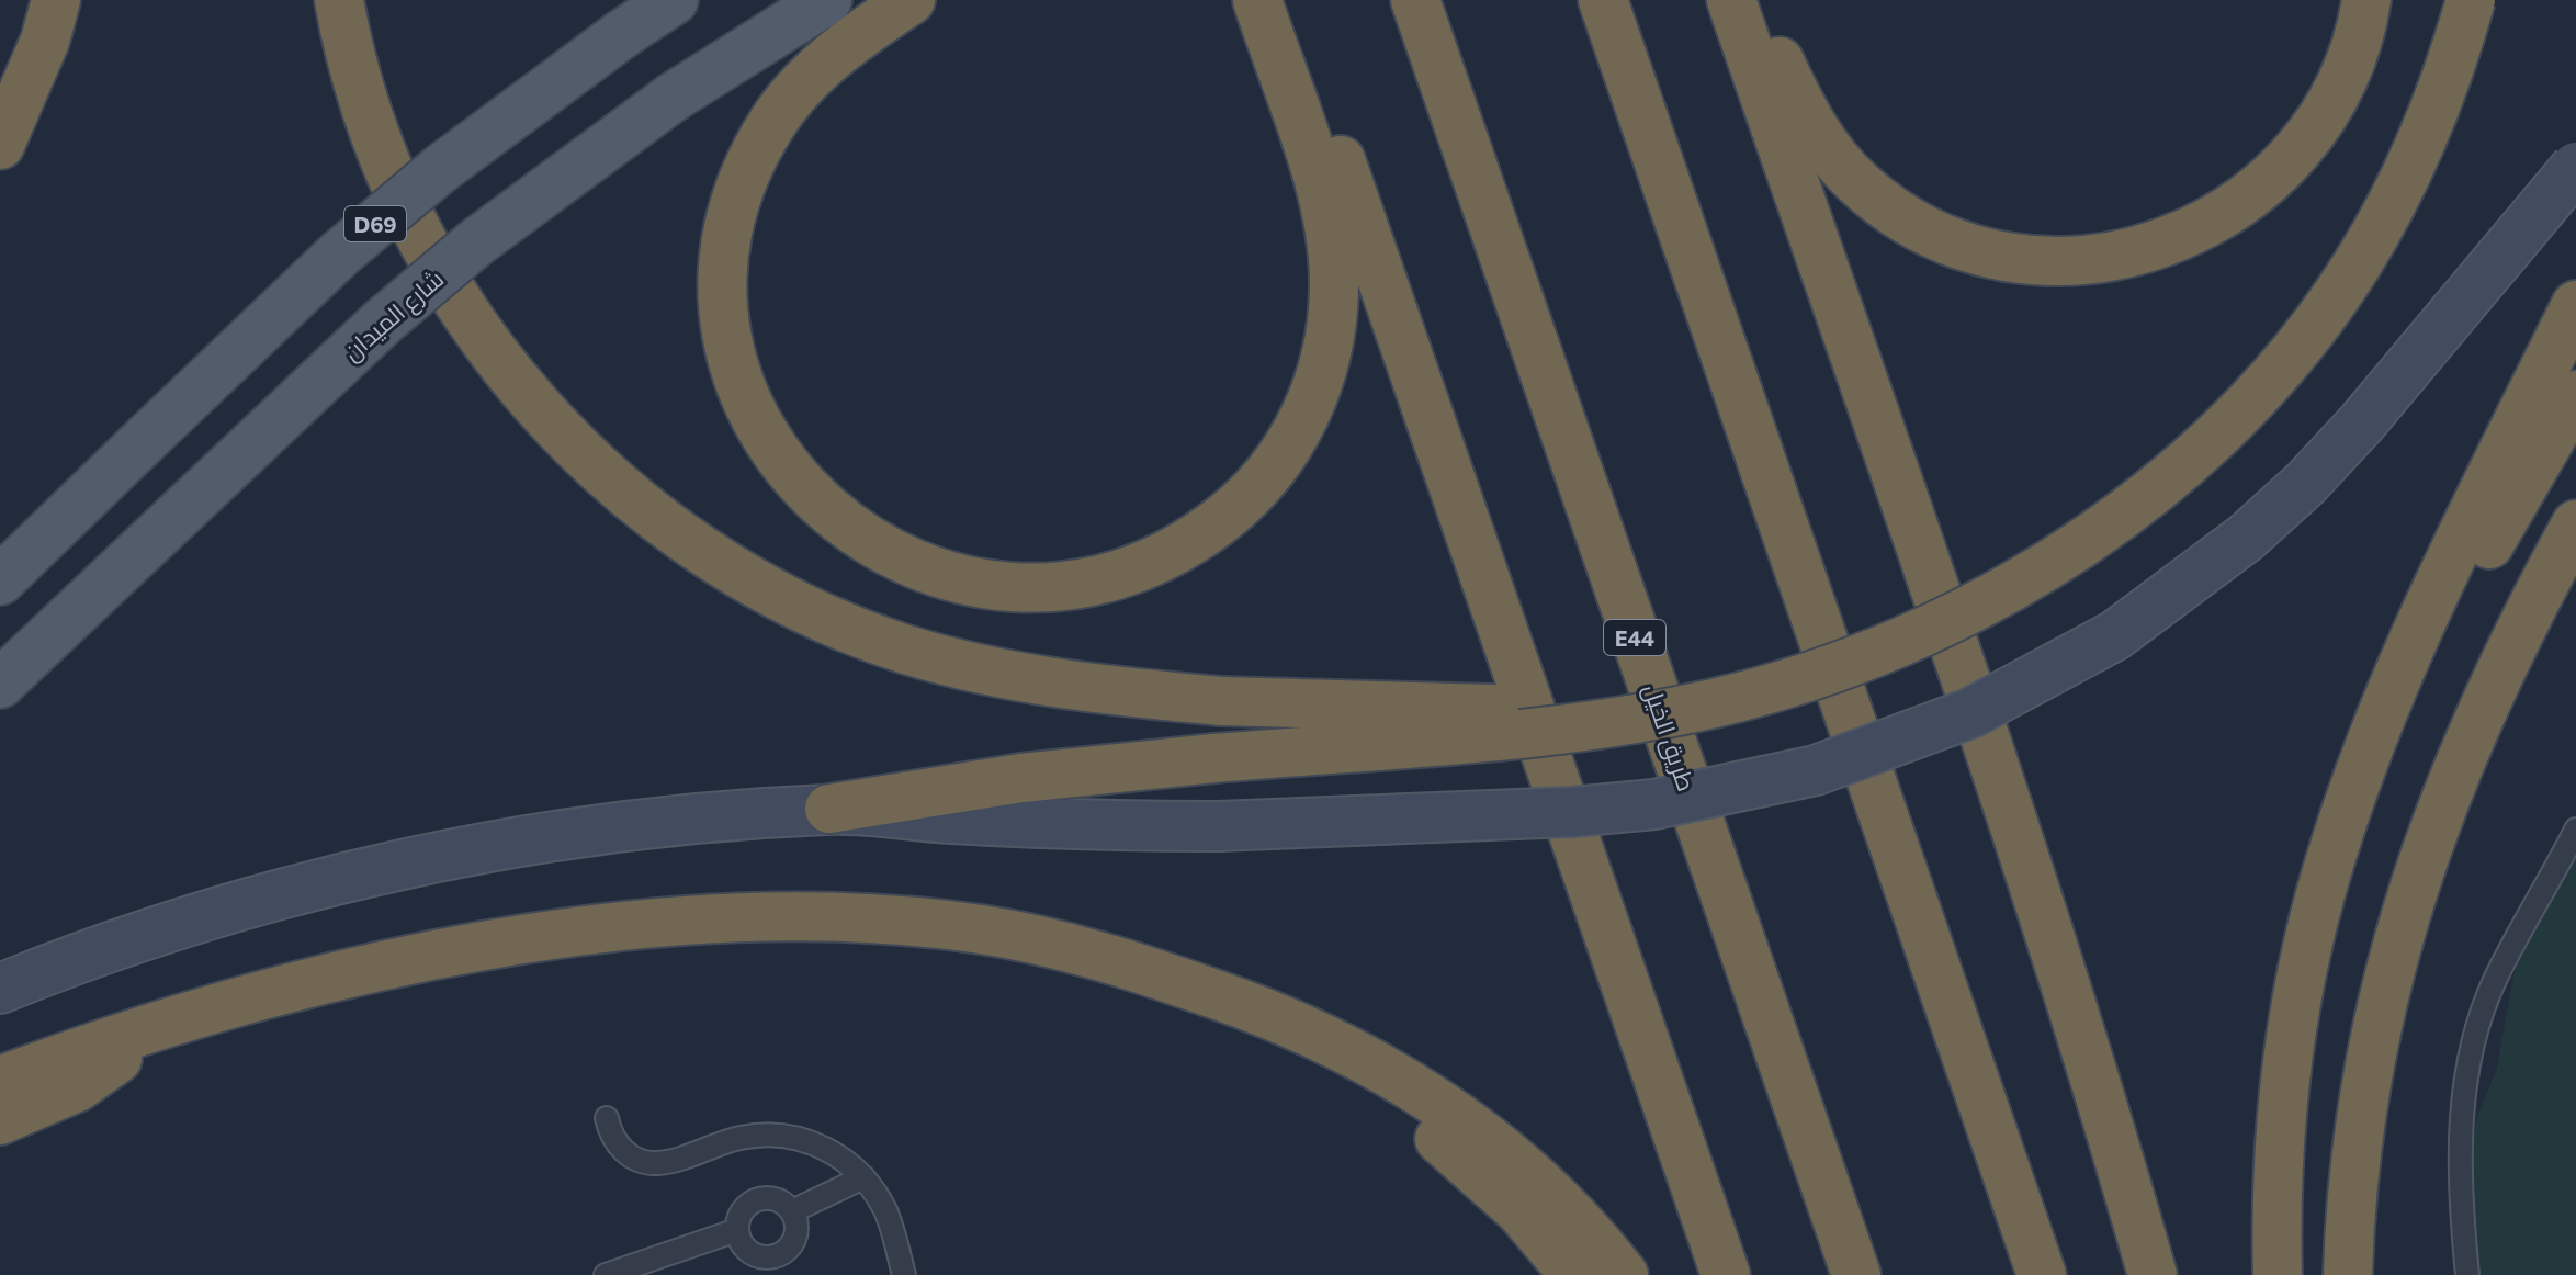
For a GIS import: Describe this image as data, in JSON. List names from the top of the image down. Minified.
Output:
{"streets":{"highway":["E44","طريق الخيل"],"main road":["D69","شارع الميدان"]}}
